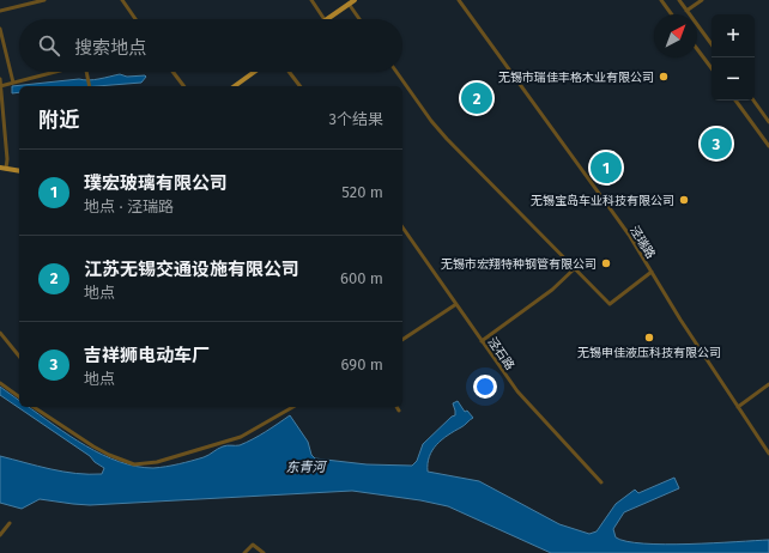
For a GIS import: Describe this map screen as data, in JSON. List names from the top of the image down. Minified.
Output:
{"streets":{"street":["泾瑞路","泾石路"]},"water":["东青河"],"places":["无锡市瑞佳丰格木业有限公司","无锡宝岛车业科技有限公司","无锡市宏翔特种钢管有限公司","无锡申佳液压科技有限公司"],"north":"top right","page":{"map_buttons":["+","−"],"search":"搜索地点","pins":["2","3","1"],"heading":["附近","3个结果"],"list":[{"mark":"1","name":"璞宏玻璃有限公司","note":"地点 · 泾瑞路","value":"520 m"},{"mark":"2","name":"江苏无锡交通设施有限公司","note":"地点","value":"600 m"},{"mark":"3","name":"吉祥狮电动车厂","note":"地点","value":"690 m"}]}}
